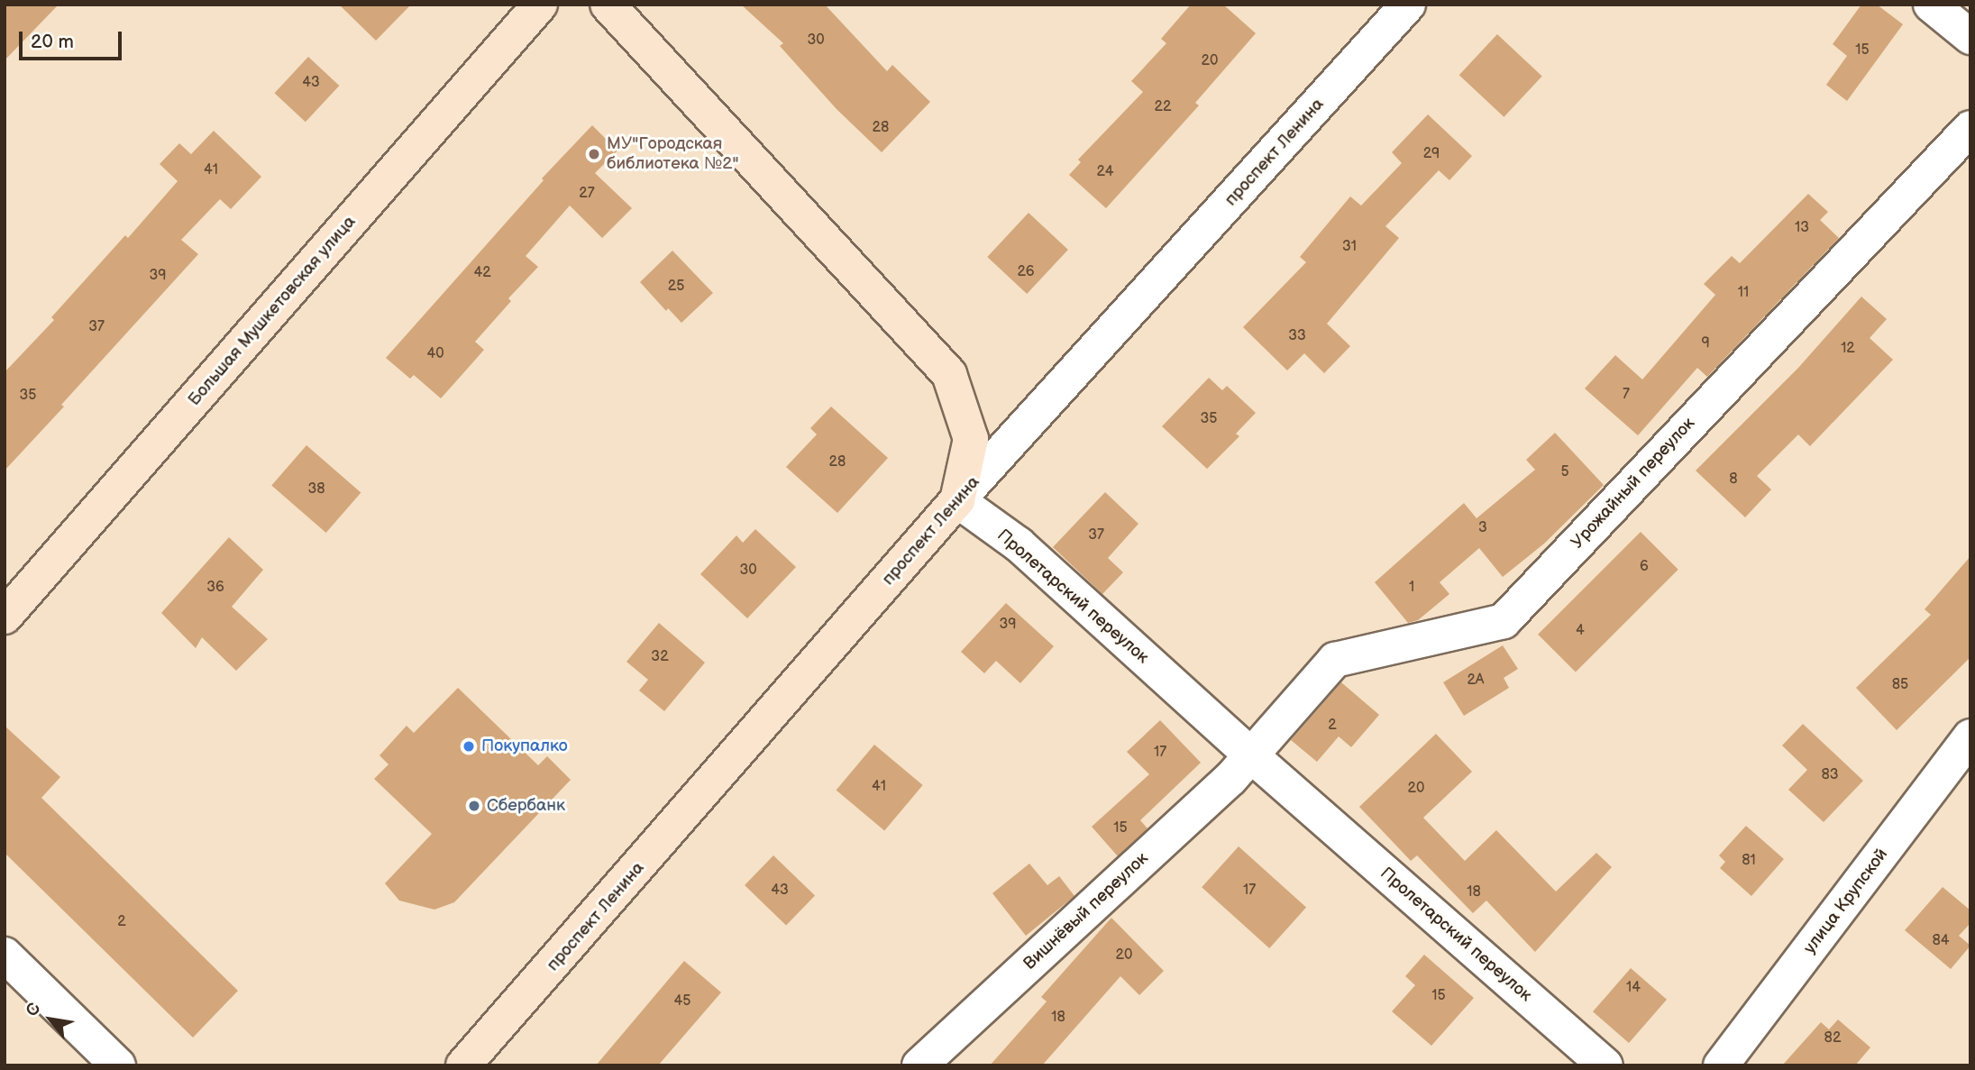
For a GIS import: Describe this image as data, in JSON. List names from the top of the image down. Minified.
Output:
{"streets":{"main road":["проспект Ленина","Большая Мушкетовская улица"],"street":["Урожайный переулок","Пролетарский переулок","улица Крупской","Вишнёвый переулок"]},"crossings":[["проспект Ленина","Пролетарский переулок"],["Урожайный переулок","Пролетарский переулок"],["Урожайный переулок","Вишнёвый переулок"],["Пролетарский переулок","Вишнёвый переулок"]],"places":["МУ\"Городская библиотека №2\"","Покупалко","Сбербанк"],"house_numbers":["30","15","20","43","22","28","29","41","24","27","13","31","26","42","39","25","11","37","33","9","12","40","7","35","35","28","5","8","38","3","37","6","30","36","1","39","4","32","2А","85","2","17","83","41","20","15","81","43","17","18","2","84","20","14","15","45","18","82"],"scale_bar":"20 m","north":"top left"}
